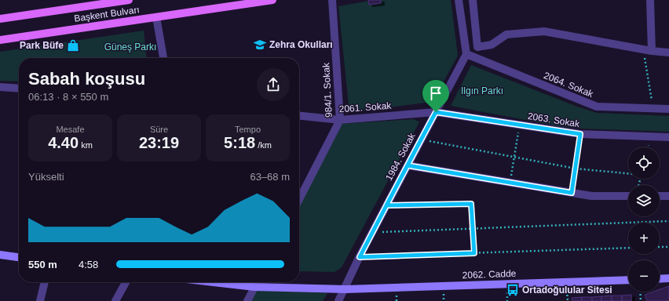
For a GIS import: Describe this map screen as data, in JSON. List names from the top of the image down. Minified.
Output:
{"streets":{"main road":["Başkent Bulvarı"],"street":["2064. Sokak","984/1. Sokak","2061. Sokak","2063. Sokak","1984. Sokak","2062. Cadde"]},"crossings":[["2064. Sokak","1984. Sokak"],["984/1. Sokak","2061. Sokak"],["2061. Sokak","2063. Sokak"],["2061. Sokak","1984. Sokak"],["2063. Sokak","1984. Sokak"],["1984. Sokak","2062. Cadde"]],"parks":["Güneş Parkı","Ilgın Parkı"],"places":{"school or university":["Zehra Okulları"],"shop":["Park Büfe"],"bus stop":["Ortadoğulular Sitesi"]},"page":{"heading":["Sabah koşusu","06:13 · 8 × 550 m"],"stats":[["Mesafe","4.40 km"],["Süre","23:19"],["Tempo","5:18 /km"]],"map_buttons":["+","−"],"chart":["Yükselti","63–68 m"],"list":[{"name":"550 m","note":"4:58"}]}}
